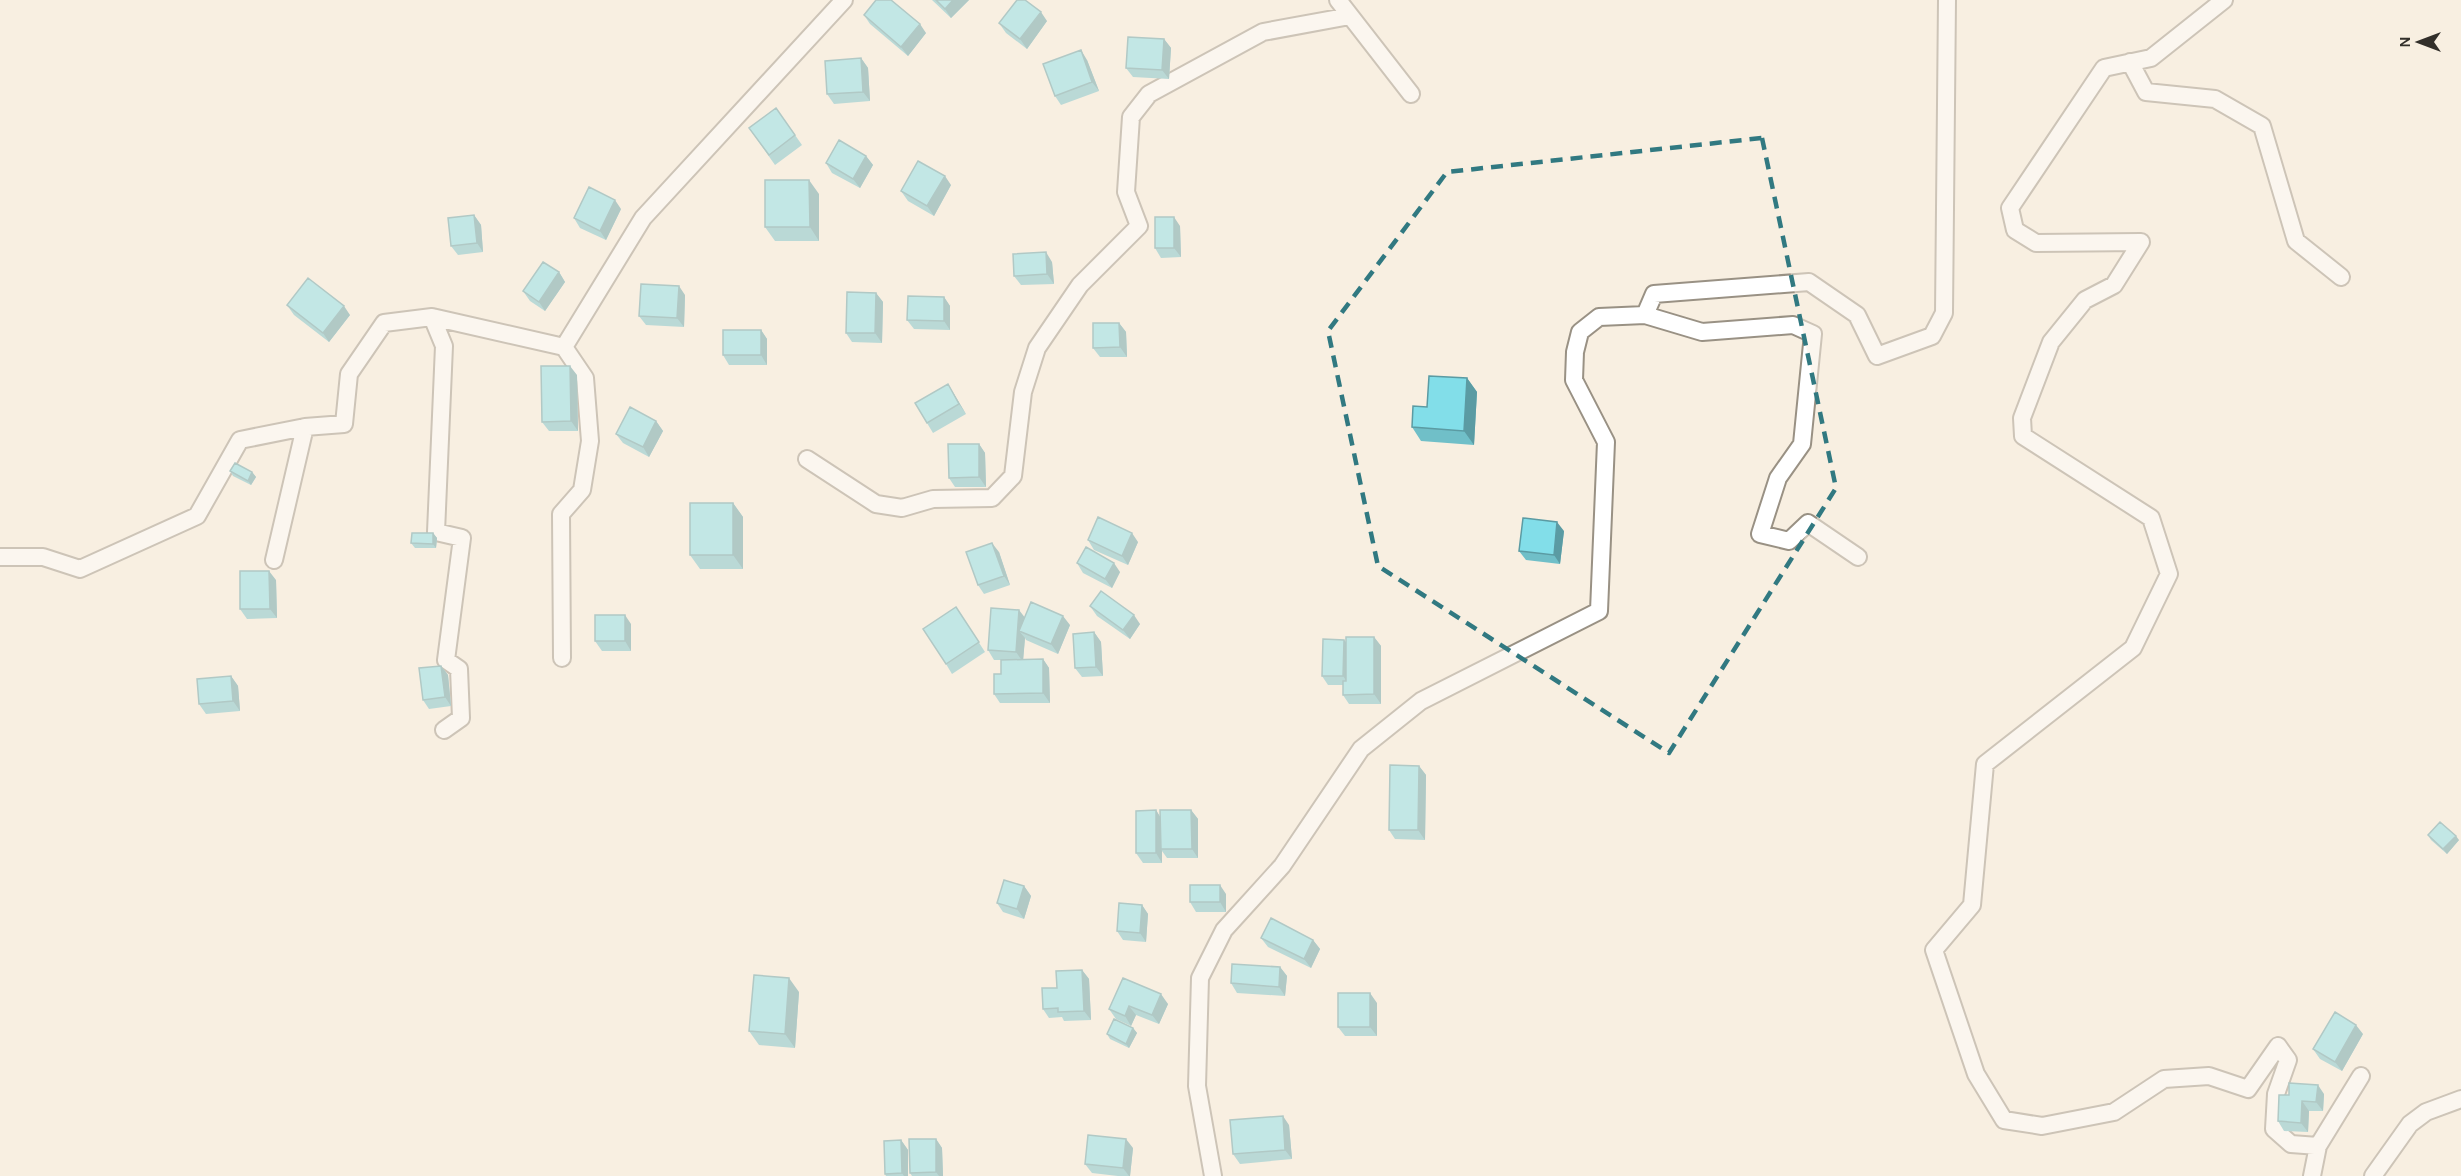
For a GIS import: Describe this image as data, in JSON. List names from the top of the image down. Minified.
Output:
{"north":"left"}
